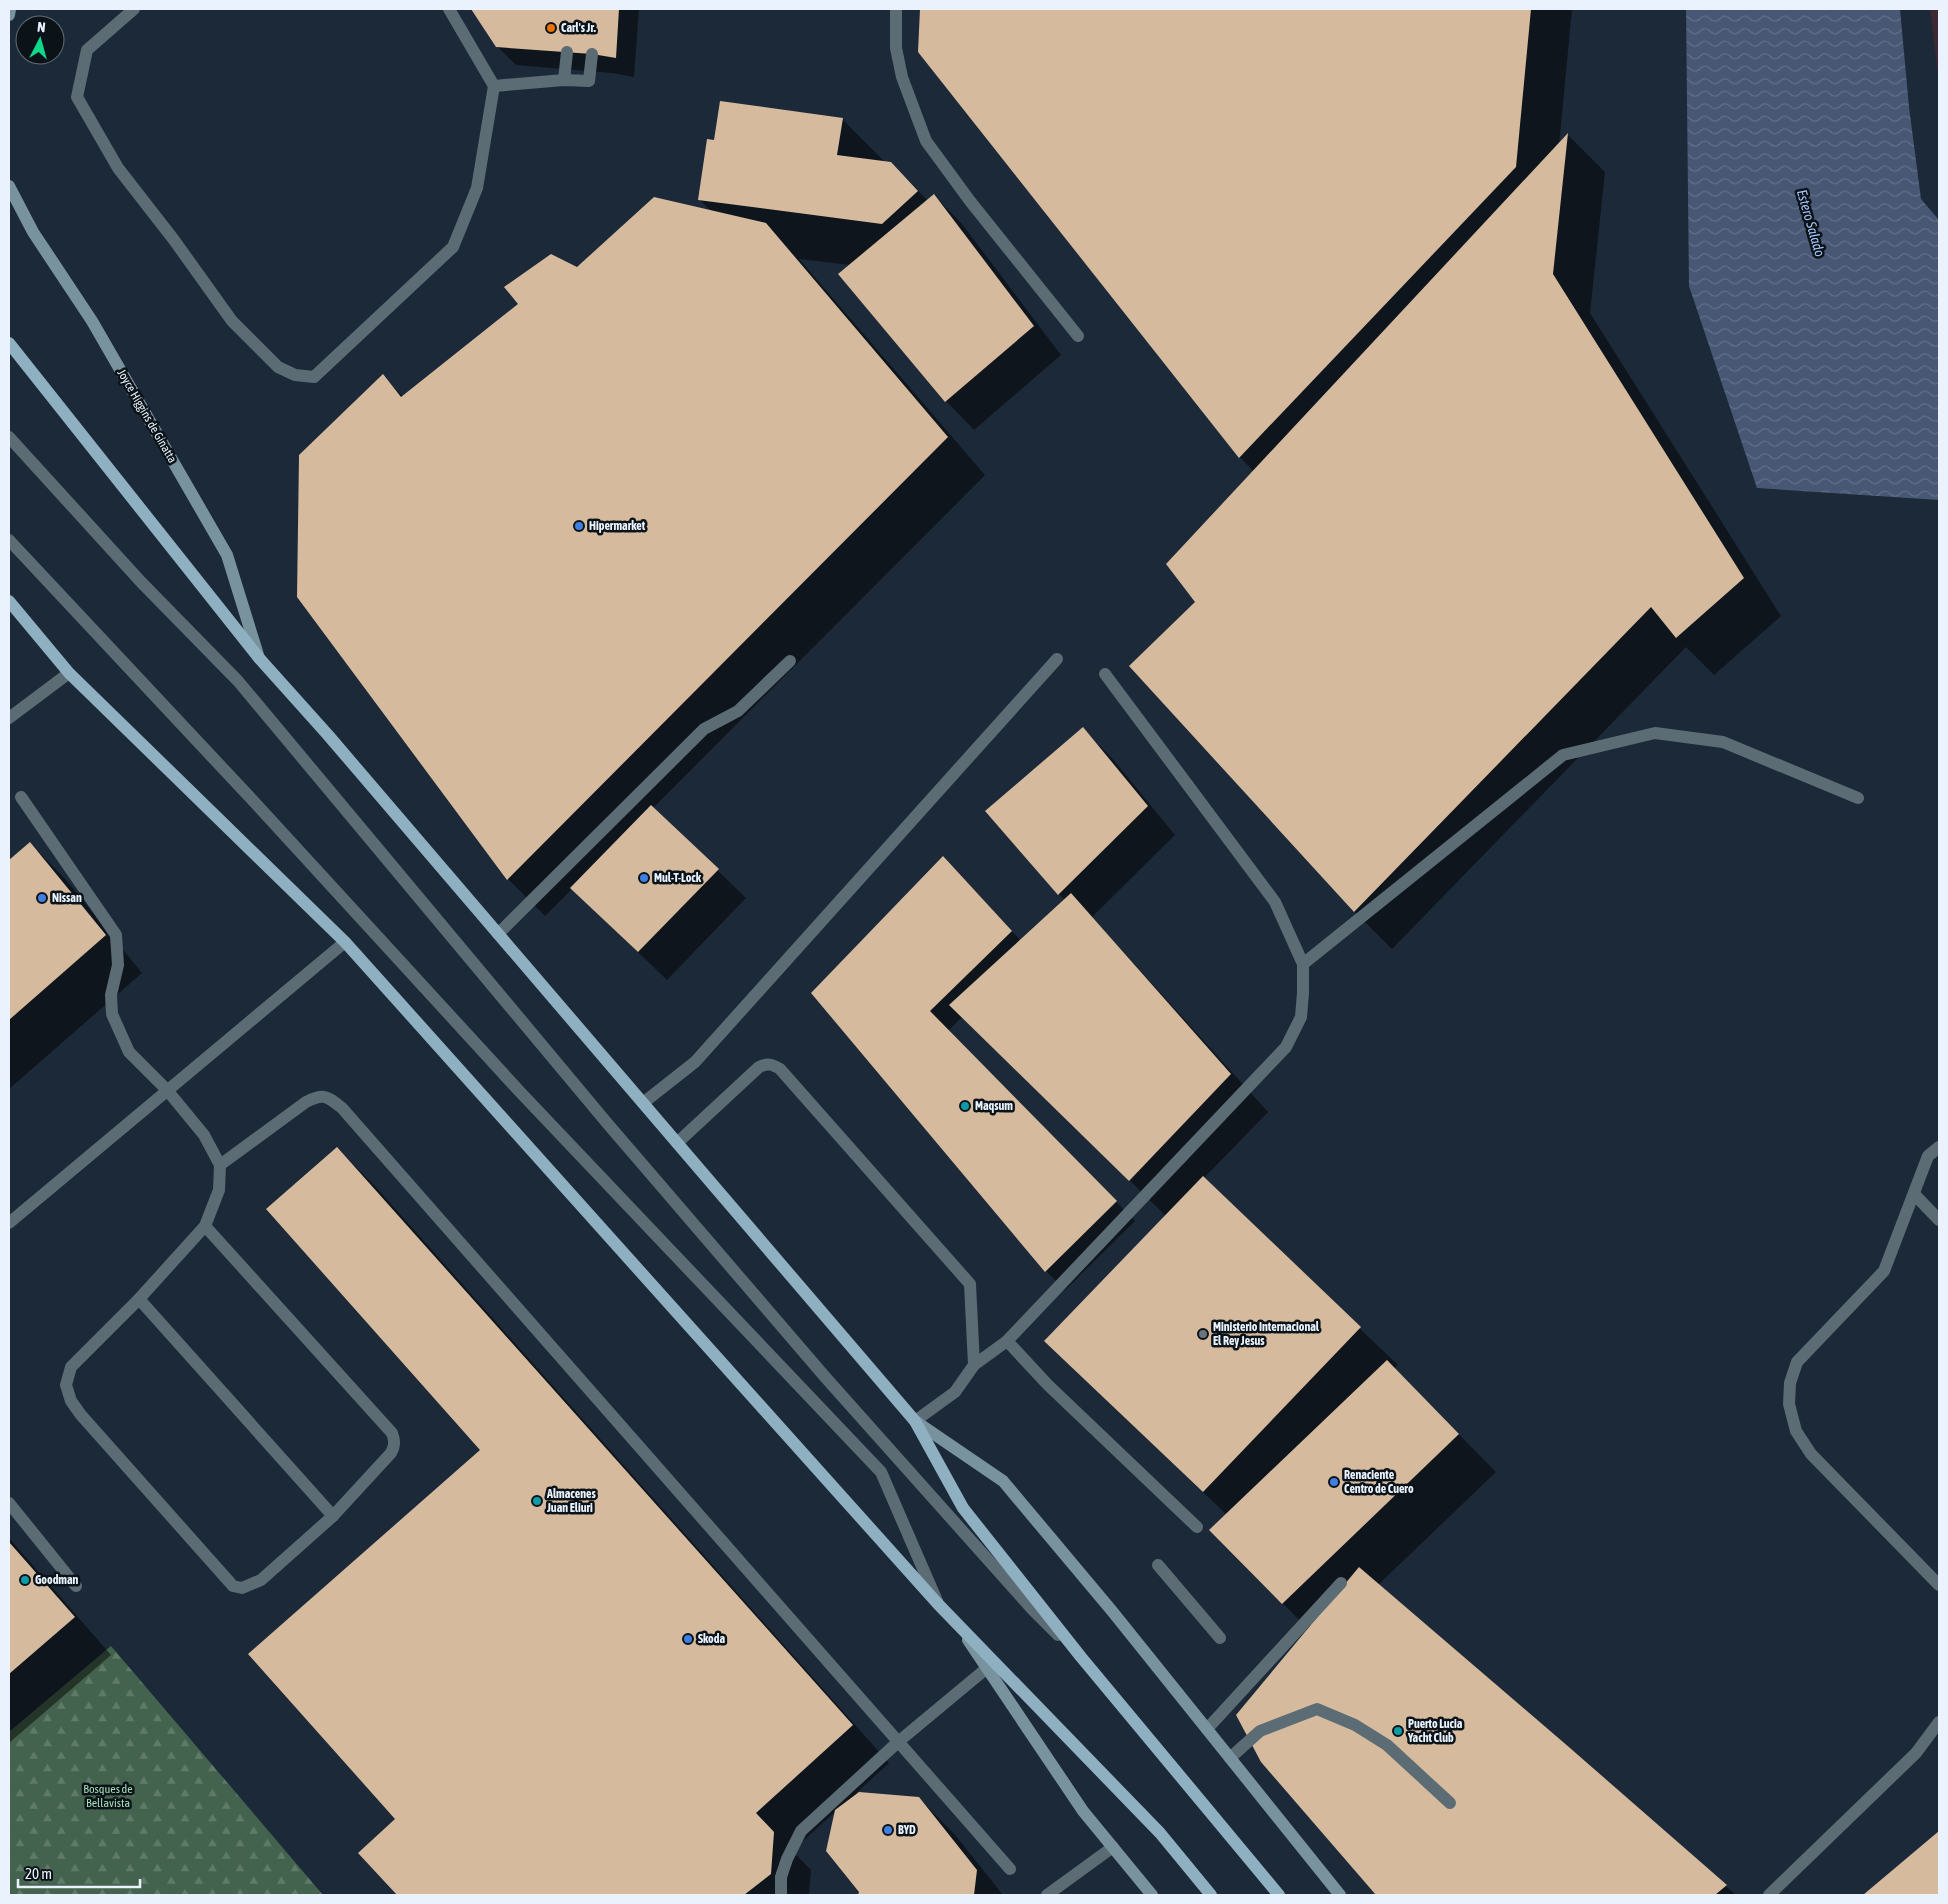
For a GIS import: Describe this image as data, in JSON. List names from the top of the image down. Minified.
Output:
{"streets":{"street":["Joyce Higgins de Ginatta"]},"water":["Estero Salado"],"parks":["Bosques de Bellavista"],"places":["Carl's Jr.","Hipermarket","Mul-T-Lock","Nissan","Maqsum","Ministerio Internacional El Rey Jesus","Renaciente Centro de Cuero","Almacenes Juan Eliuri","Goodman","Skoda","Puerto Lucia Yacht Club","BYD"],"scale_bar":"20 m","north":"top"}
